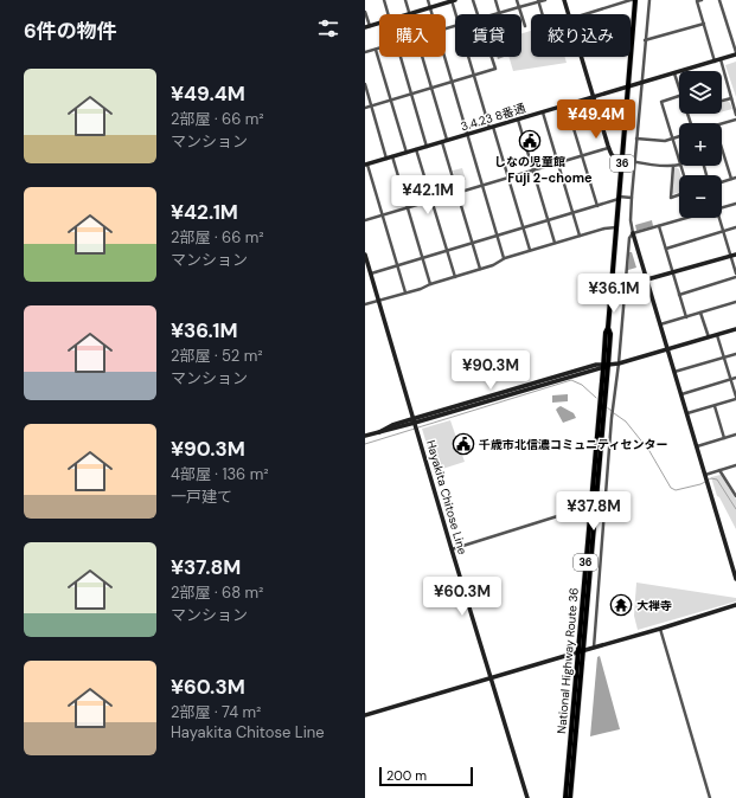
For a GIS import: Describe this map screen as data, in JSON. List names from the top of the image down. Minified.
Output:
{"streets":{"highway":["36","National Highway Route 36"],"street":["3.4.23 8番通","Hayakita Chitose Line"]},"crossings":[["3.4.23 8番通","National Highway Route 36"]],"districts":["Fuji 2-chome"],"places":{"public building":["しなの児童館","千歳市北信濃コミュニティセンター"],"temple":["大禅寺"]},"scale_bar":"200 m","page":{"heading":"6件の物件","chip":["購入","賃貸","絞り込み"],"list":[{"name":"¥49.4M","note":"2部屋 · 66 m² · マンション"},{"name":"¥42.1M","note":"2部屋 · 66 m² · マンション"},{"name":"¥36.1M","note":"2部屋 · 52 m² · マンション"},{"name":"¥90.3M","note":"4部屋 · 136 m² · 一戸建て"},{"name":"¥37.8M","note":"2部屋 · 68 m² · マンション"},{"name":"¥60.3M","note":"2部屋 · 74 m² · Hayakita Chitose Line"}],"map_buttons":["+","−"],"price":["¥49.4M","¥42.1M","¥36.1M","¥90.3M","¥37.8M","¥60.3M"],"scale":"200 m"}}
